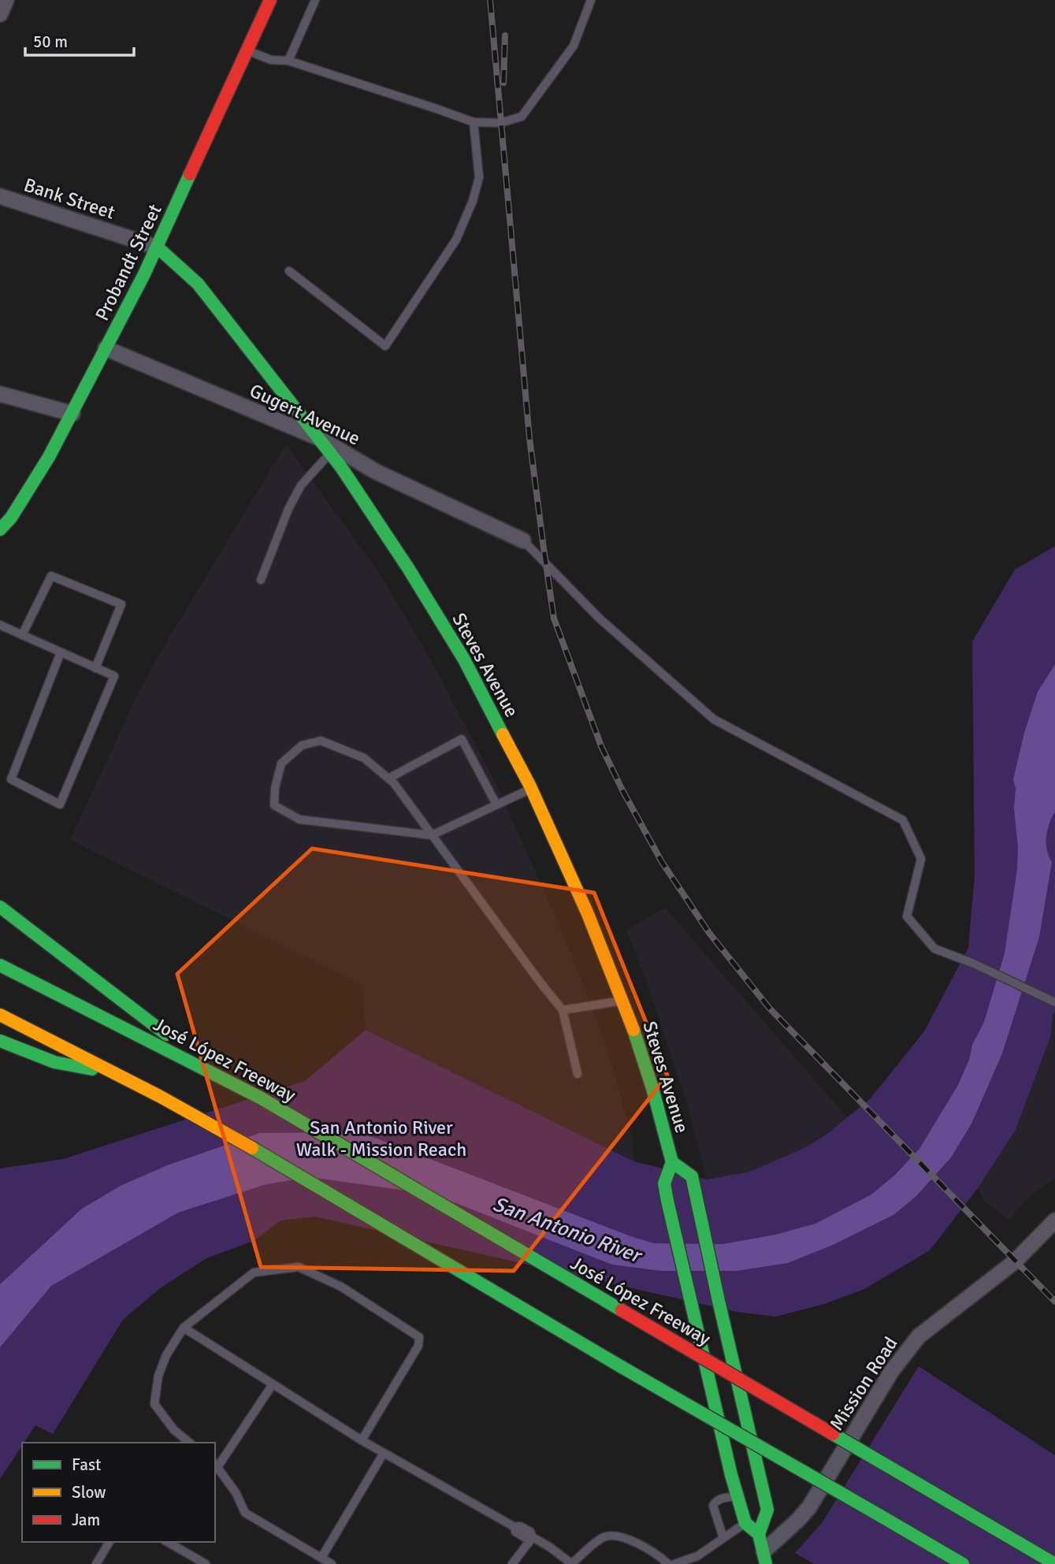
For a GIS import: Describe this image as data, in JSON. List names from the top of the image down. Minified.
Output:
{"streets":{"main road":["Probandt Street","Steves Avenue","José López Freeway","Mission Road"],"street":["Bank Street","Gugert Avenue"]},"crossings":[["Bank Street","Probandt Street"],["Bank Street","Steves Avenue"],["Probandt Street","Gugert Avenue"],["Probandt Street","Steves Avenue"],["Gugert Avenue","Steves Avenue"]],"water":["San Antonio River"],"parks":["San Antonio River Walk - Mission Reach"],"legend":["Fast","Slow","Jam"],"scale_bar":"50 m"}
